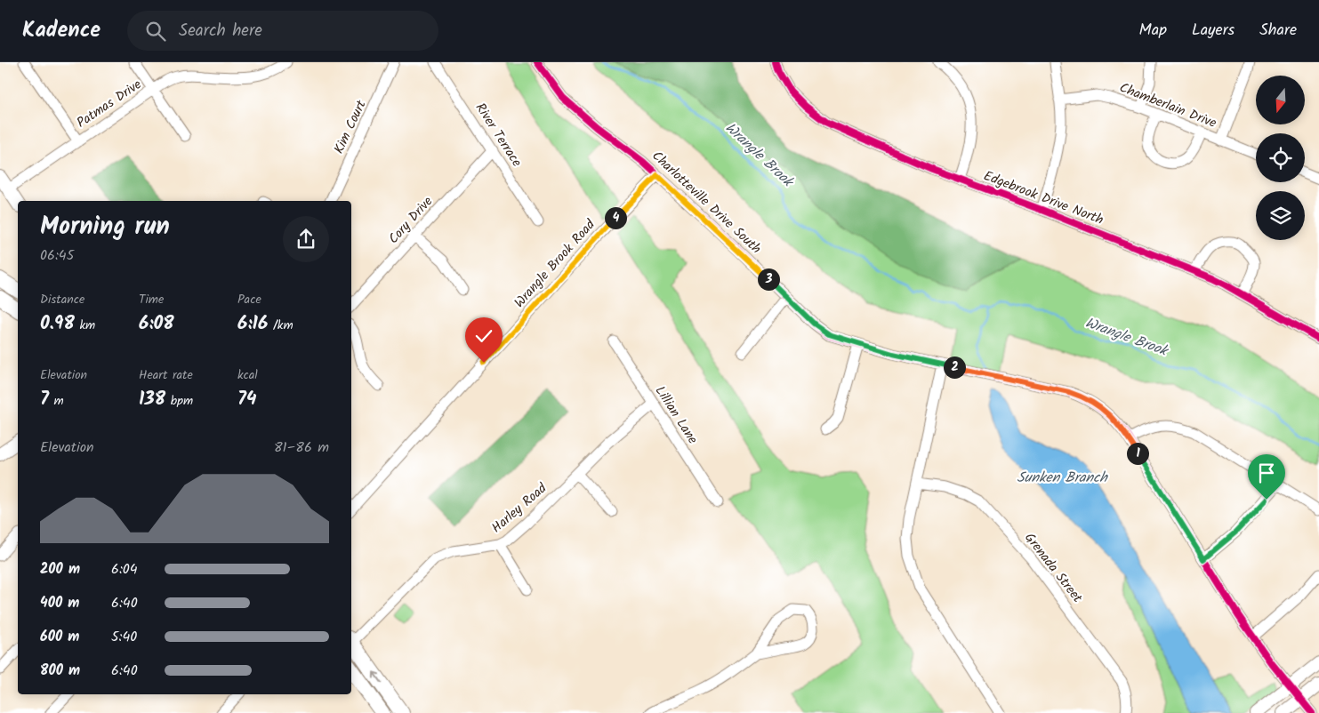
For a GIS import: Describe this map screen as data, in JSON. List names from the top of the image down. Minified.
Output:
{"streets":{"street":["Patmas Drive","Chamberlain Drive","Kim Court","River Terrace","Edgebrook Drive North","Charlotteville Drive South","Cory Drive","Wrangle Brook Road","Lillian Lane","Harley Road","Grenada Street"]},"crossings":[["River Terrace","Cory Drive"],["Charlotteville Drive South","Wrangle Brook Road"],["Lillian Lane","Harley Road"]],"water":["Wrangle Brook","Sunken Branch"],"north":"bottom","page":{"header":"Kadence","search":"Search here","nav":["Map","Layers","Share"],"heading":["Morning run","06:45"],"pins":["4","3","2","1"],"stats":[["Distance","0.98 km"],["Time","6:08"],["Pace","6:16 /km"],["Elevation","7 m"],["Heart rate","138 bpm"],["kcal","74"]],"chart":["Elevation","81–86 m"],"list":[{"name":"200 m","note":"6:04"},{"name":"400 m","note":"6:40"},{"name":"600 m","note":"5:40"},{"name":"800 m","note":"6:40"}]}}
